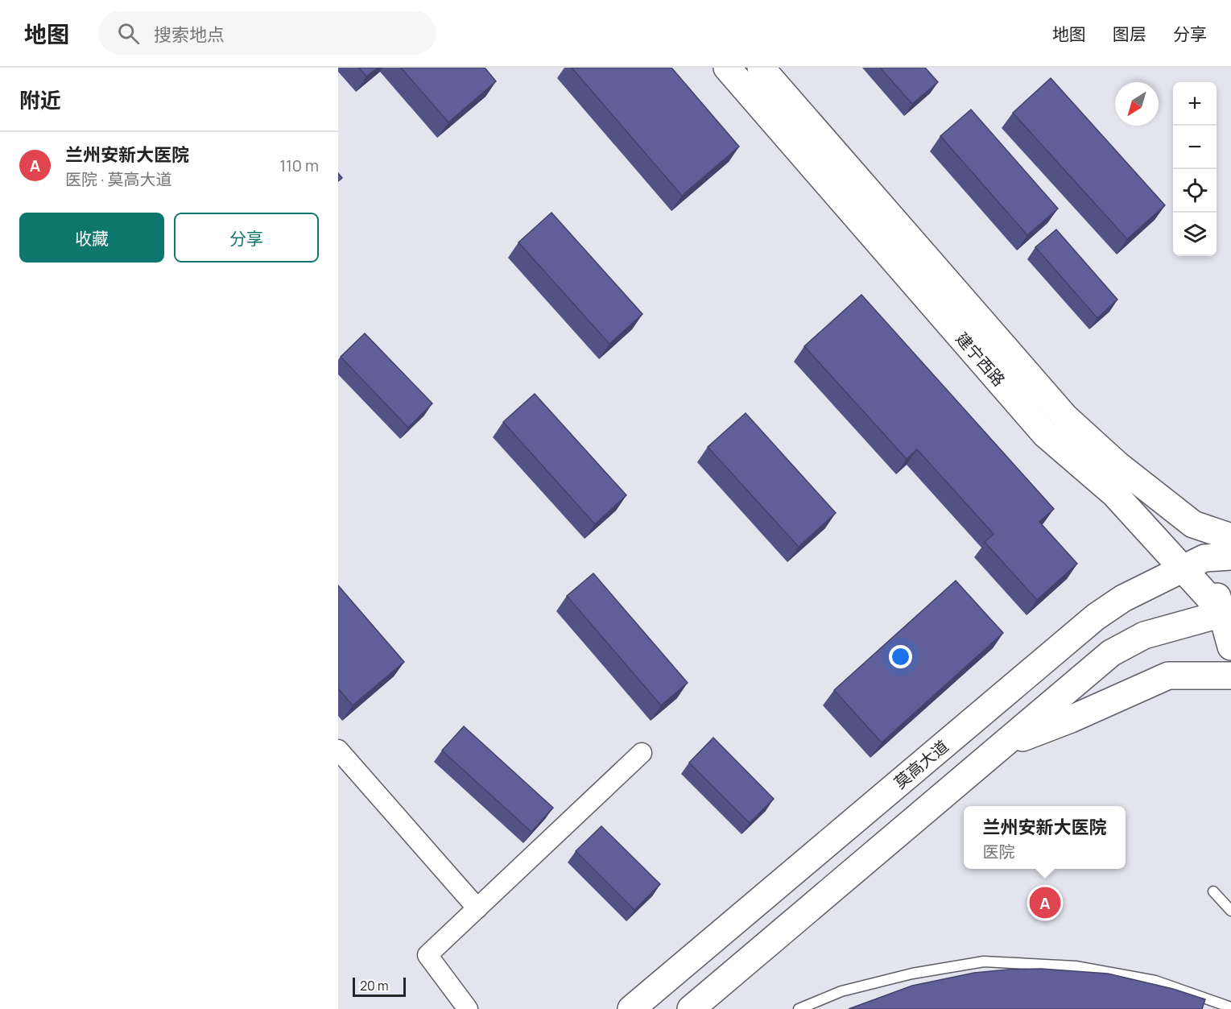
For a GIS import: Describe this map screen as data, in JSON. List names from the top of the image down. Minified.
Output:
{"streets":{"main road":["建宁西路","莫高大道"]},"crossings":[["建宁西路","莫高大道"]],"scale_bar":"20 m","north":"bottom left","page":{"header":"地图","search":"搜索地点","nav":["地图","图层","分享"],"heading":"附近","map_buttons":["+","−"],"list":[{"mark":"A","name":"兰州安新大医院","note":"医院 · 莫高大道","value":"110 m"}],"buttons":["收藏","分享"],"popup":["兰州安新大医院","医院"],"pins":"A","scale":"20 m"}}
